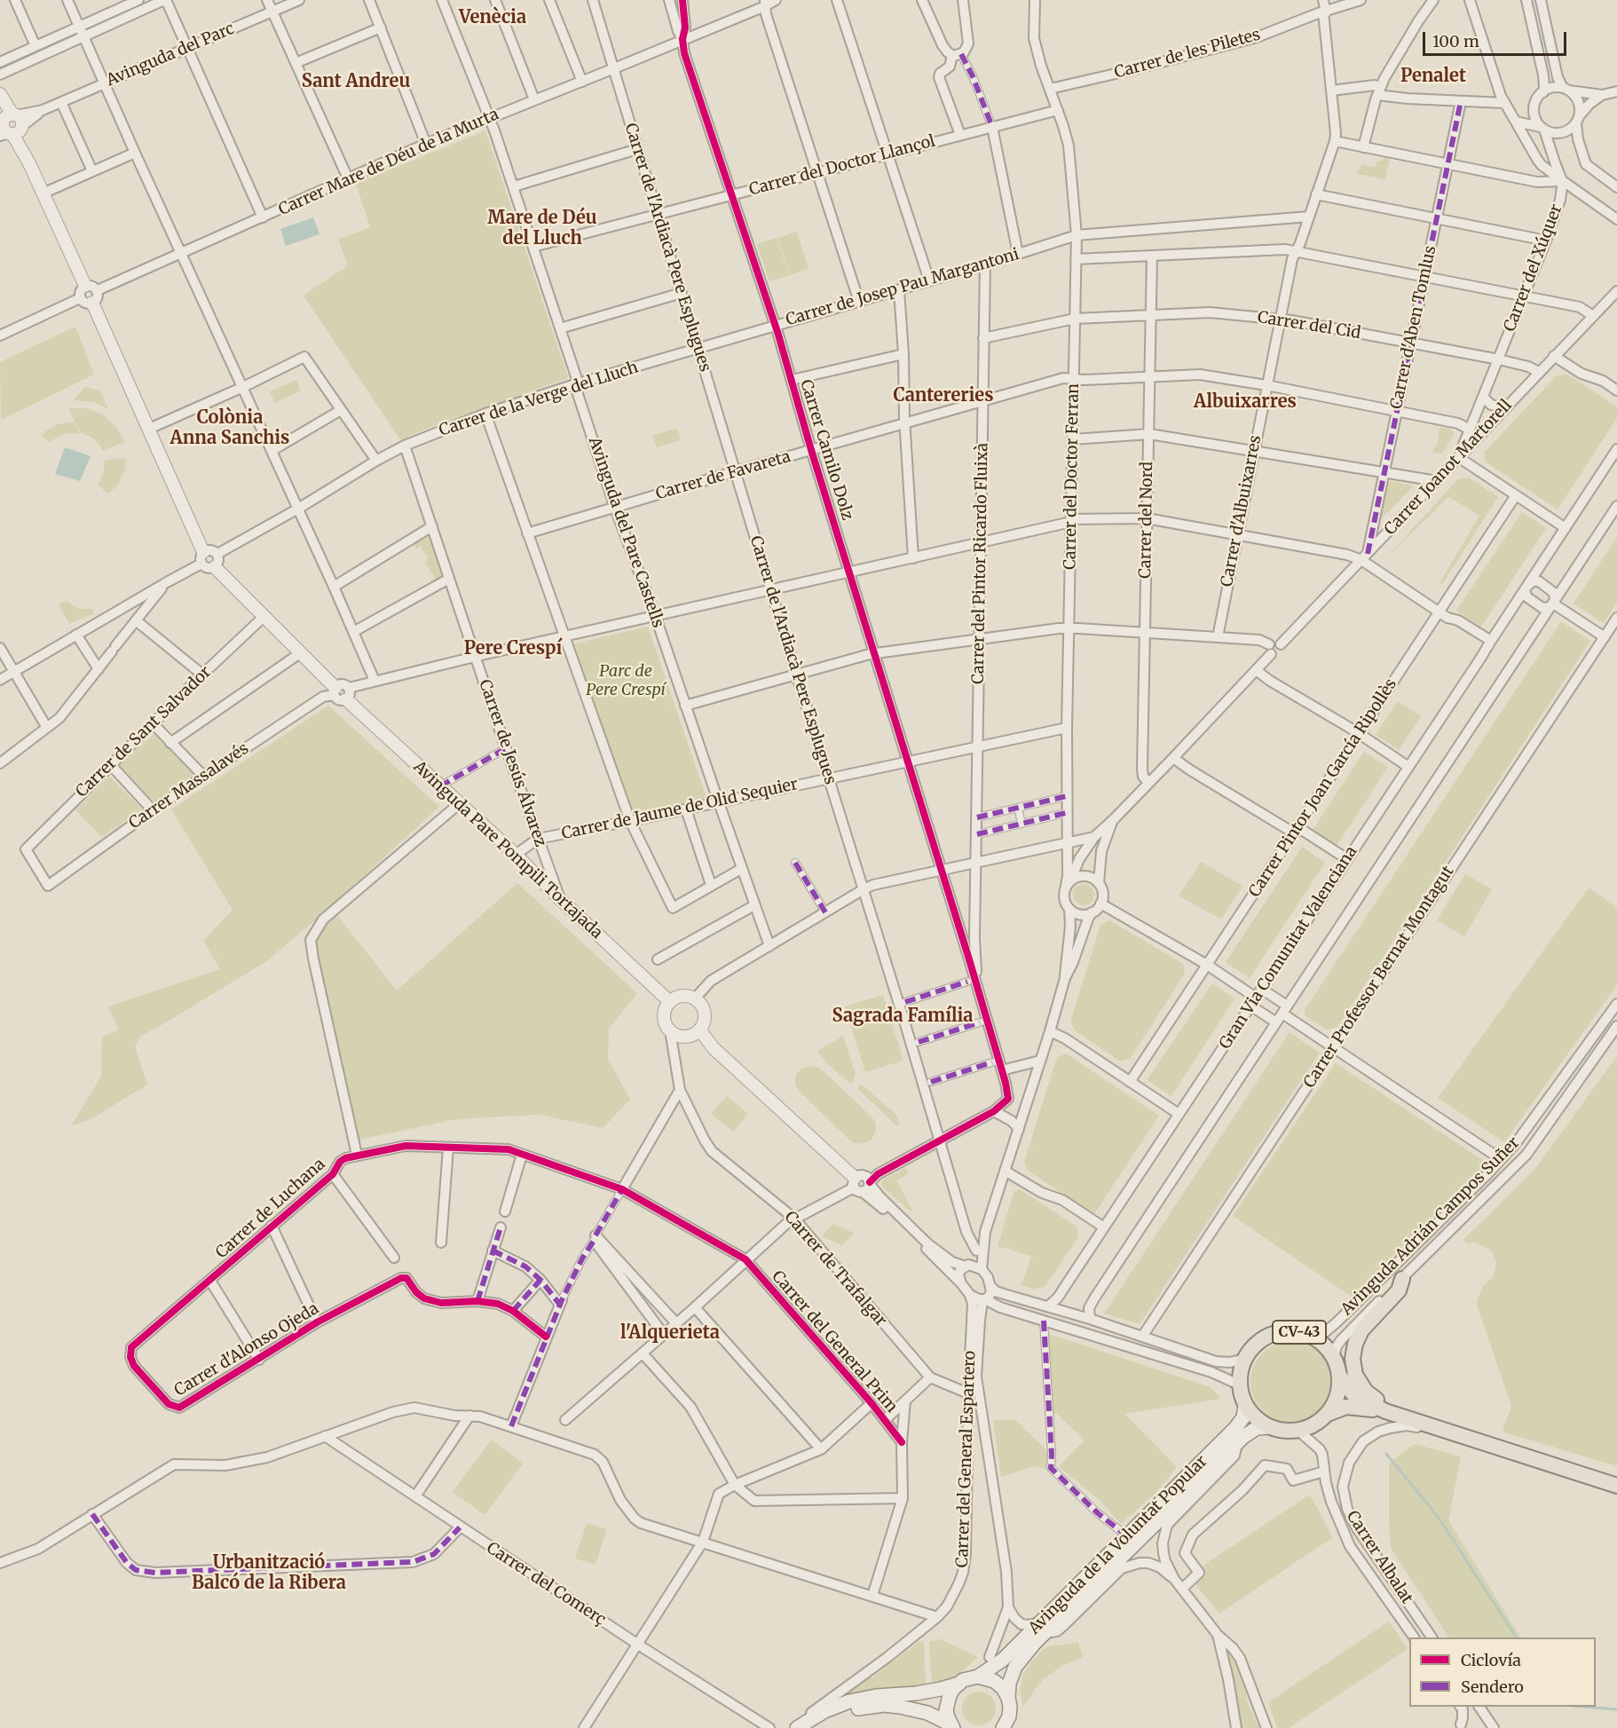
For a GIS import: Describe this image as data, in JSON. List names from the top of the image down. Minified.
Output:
{"streets":{"main road":["CV-43","Avinguda de la Voluntat Popular"],"street":["Carrer de les Piletes","Avinguda del Parc","Carrer Mare de Déu de la Murta","Carrer del Doctor Llançol","Carrer de l'Ardiacà Pere Esplugues","Carrer del Xúquer","Carrer de Josep Pau Margantoni","Carrer del Cid","Carrer d'Aben Tomlus","Carrer de la Verge del Lluch","Carrer Camilo Dolz","Carrer Joanot Martorell","Carrer de Favareta","Carrer del Doctor Ferran","Carrer d'Albuixarres","Carrer del Nord","Avinguda del Pare Castells","Carrer del Pintor Ricardo Fluixà","Carrer de Sant Salvador","Carrer de Jesús Álvarez","Carrer Massalavés","Carrer Pintor Joan García Ripollès","Carrer de Jaume de Olid Sequier","Avinguda Pare Pompili Tortajada","Gran Via Comunitat Valenciana","Carrer Professor Bernat Montagut","Carrer de Luchana","Avinguda Adrián Campos Suñer","Carrer de Trafalgar","Carrer del General Prim","Carrer d'Alonso Ojeda","Carrer del General Espartero","Carrer Albalat","Carrer del Comerç"]},"crossings":[["Carrer de les Piletes","Carrer del Doctor Ferran"],["Carrer de les Piletes","Carrer d'Albuixarres"],["Carrer Mare de Déu de la Murta","Carrer de l'Ardiacà Pere Esplugues"],["Carrer Mare de Déu de la Murta","Carrer Camilo Dolz"],["Carrer Mare de Déu de la Murta","Avinguda del Pare Castells"],["Carrer del Doctor Llançol","Carrer de l'Ardiacà Pere Esplugues"],["Carrer del Doctor Llançol","Carrer Camilo Dolz"],["Carrer del Doctor Llançol","Carrer del Doctor Ferran"],["Carrer del Doctor Llançol","Avinguda del Pare Castells"],["Carrer de l'Ardiacà Pere Esplugues","Carrer de Josep Pau Margantoni"],["Carrer de l'Ardiacà Pere Esplugues","Carrer de la Verge del Lluch"],["Carrer de l'Ardiacà Pere Esplugues","Carrer de Favareta"],["Carrer de l'Ardiacà Pere Esplugues","Carrer de Jaume de Olid Sequier"],["Carrer del Xúquer","Carrer del Cid"],["Carrer del Xúquer","Carrer Joanot Martorell"],["Carrer del Xúquer","Carrer de Favareta"],["Carrer de Josep Pau Margantoni","Carrer de la Verge del Lluch"],["Carrer de Josep Pau Margantoni","Carrer Camilo Dolz"],["Carrer de Josep Pau Margantoni","Carrer del Doctor Ferran"],["Carrer de Josep Pau Margantoni","Carrer d'Albuixarres"],["Carrer de Josep Pau Margantoni","Carrer del Pintor Ricardo Fluixà"],["Carrer del Cid","Carrer d'Aben Tomlus"],["Carrer del Cid","Carrer Joanot Martorell"],["Carrer del Cid","Carrer del Doctor Ferran"],["Carrer del Cid","Carrer d'Albuixarres"],["Carrer del Cid","Carrer del Nord"],["Carrer del Cid","Carrer del Pintor Ricardo Fluixà"],["Carrer d'Aben Tomlus","Carrer Joanot Martorell"],["Carrer d'Aben Tomlus","Carrer de Favareta"],["Carrer de la Verge del Lluch","Avinguda del Pare Castells"],["Carrer de la Verge del Lluch","Carrer de Jesús Álvarez"],["Carrer Camilo Dolz","Carrer de Favareta"],["Carrer Camilo Dolz","Carrer del Pintor Ricardo Fluixà"],["Carrer Camilo Dolz","Carrer de Jaume de Olid Sequier"],["Carrer de Favareta","Carrer del Doctor Ferran"],["Carrer de Favareta","Carrer d'Albuixarres"],["Carrer de Favareta","Carrer del Nord"],["Carrer de Favareta","Avinguda del Pare Castells"],["Carrer de Favareta","Carrer del Pintor Ricardo Fluixà"],["Carrer del Doctor Ferran","Carrer de Jaume de Olid Sequier"],["Avinguda del Pare Castells","Carrer de Jaume de Olid Sequier"],["Carrer del Pintor Ricardo Fluixà","Carrer de Jaume de Olid Sequier"],["Carrer de Sant Salvador","Carrer Massalavés"],["Carrer de Jesús Álvarez","Carrer de Jaume de Olid Sequier"],["Carrer de Jesús Álvarez","Avinguda Pare Pompili Tortajada"],["Carrer de Jaume de Olid Sequier","Avinguda Pare Pompili Tortajada"],["Avinguda Pare Pompili Tortajada","Carrer de Trafalgar"],["Carrer de Luchana","Carrer del General Prim"],["Carrer de Luchana","Carrer d'Alonso Ojeda"],["Avinguda Adrián Campos Suñer","CV-43"],["Avinguda Adrián Campos Suñer","Avinguda de la Voluntat Popular"],["Avinguda Adrián Campos Suñer","Carrer Albalat"],["Carrer de Trafalgar","Carrer del General Espartero"],["CV-43","Avinguda de la Voluntat Popular"],["CV-43","Carrer Albalat"],["Avinguda de la Voluntat Popular","Carrer Albalat"]],"districts":["Venècia","Penalet","Sant Andreu","Mare de Déu del Lluch","Cantereries","Albuixarres","Colònia Anna Sanchis","Pere Crespí","Sagrada Família","l'Alquerieta","Urbanització Balcó de la Ribera"],"parks":["Parc de Pere Crespí"],"legend":["Ciclovía","Sendero"],"scale_bar":"100 m"}
